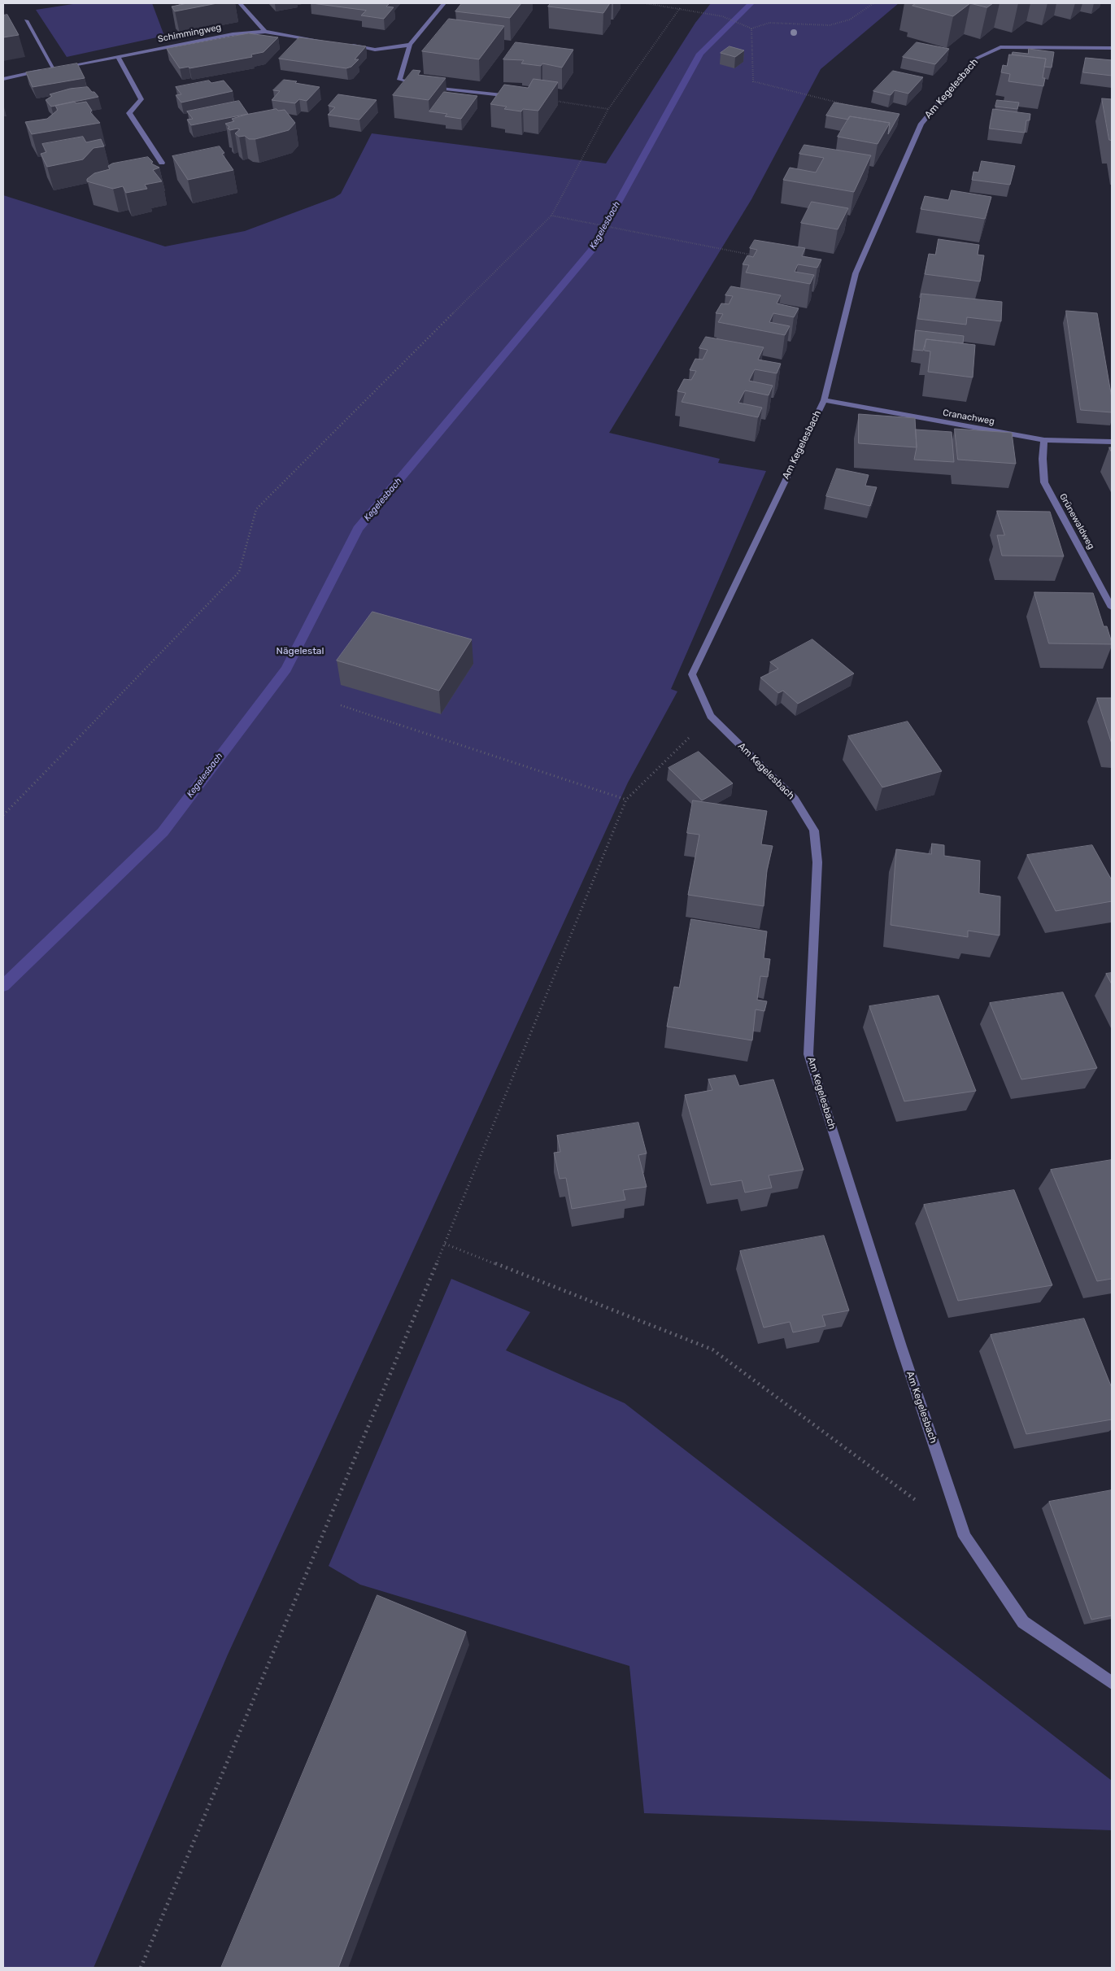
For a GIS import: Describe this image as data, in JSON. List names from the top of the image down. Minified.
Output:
{"streets":{"street":["Schimmingweg","Am Kegelesbach","Cranachweg","Grünewaldweg"]},"crossings":[["Am Kegelesbach","Cranachweg"],["Cranachweg","Grünewaldweg"]],"water":["Kegelesbach"],"parks":["Nägelestal"]}
